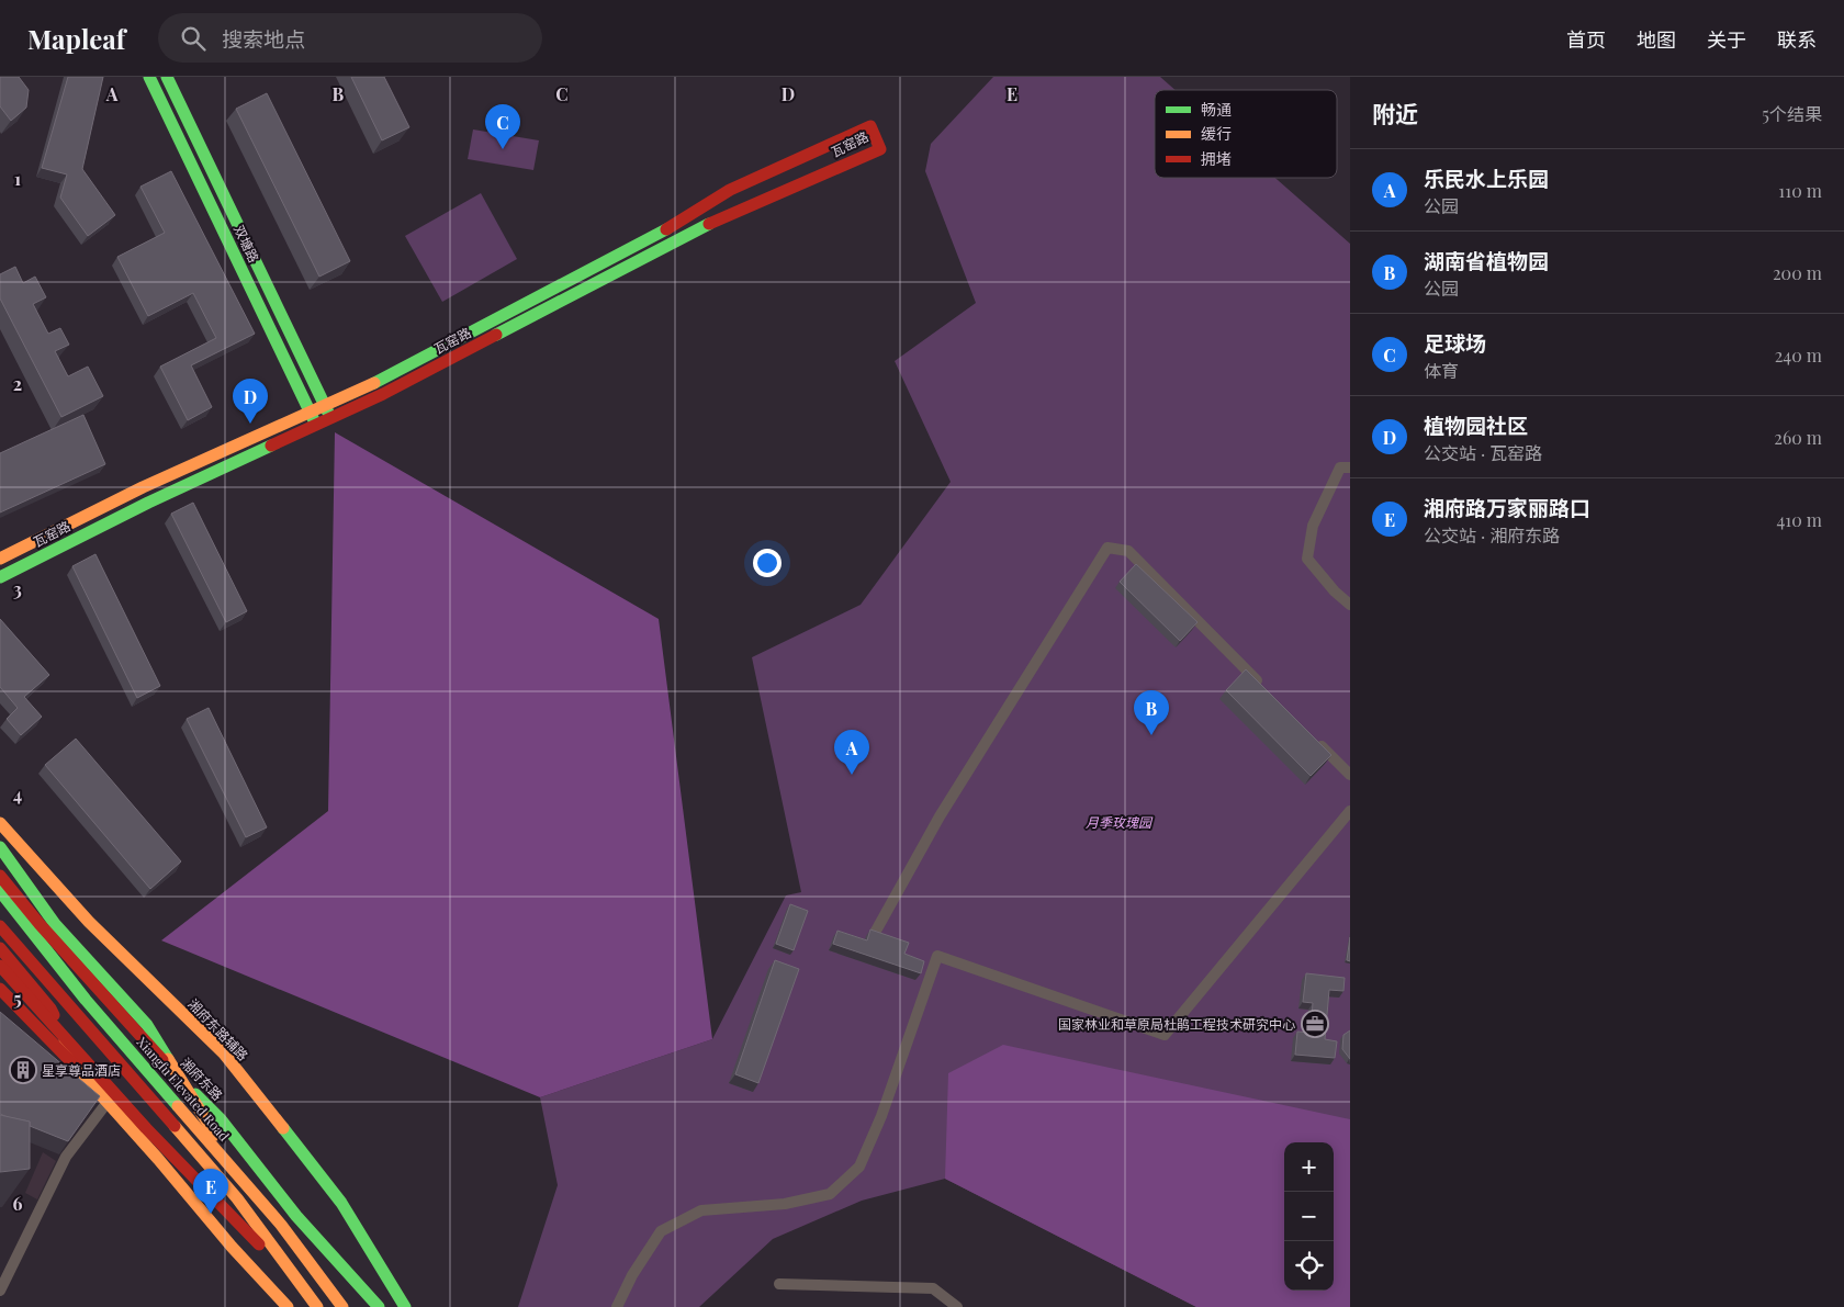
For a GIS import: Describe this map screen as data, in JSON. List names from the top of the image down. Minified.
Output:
{"streets":{"main road":["瓦窑路","双塘路","湘府东路辅路","湘府东路","Xiangfu Elevated Road"]},"crossings":[["瓦窑路","双塘路"]],"parks":["月季玫瑰园"],"places":{"office":["国家林业和草原局杜鹃工程技术研究中心"],"building":["星享尊品酒店"]},"legend":["畅通","缓行","拥堵"],"page":{"header":"Mapleaf","search":"搜索地点","nav":["首页","地图","关于","联系"],"heading":["附近","5个结果"],"pins":["C","D","B","A","E"],"list":[{"mark":"A","name":"乐民水上乐园","note":"公园","value":"110 m"},{"mark":"B","name":"湖南省植物园","note":"公园","value":"200 m"},{"mark":"C","name":"足球场","note":"体育","value":"240 m"},{"mark":"D","name":"植物园社区","note":"公交站 · 瓦窑路","value":"260 m"},{"mark":"E","name":"湘府路万家丽路口","note":"公交站 · 湘府东路","value":"410 m"}],"map_buttons":["+","−"]},"grid":{"columns":["A","B","C","D","E"],"rows":["1","2","3","4","5","6"]}}
